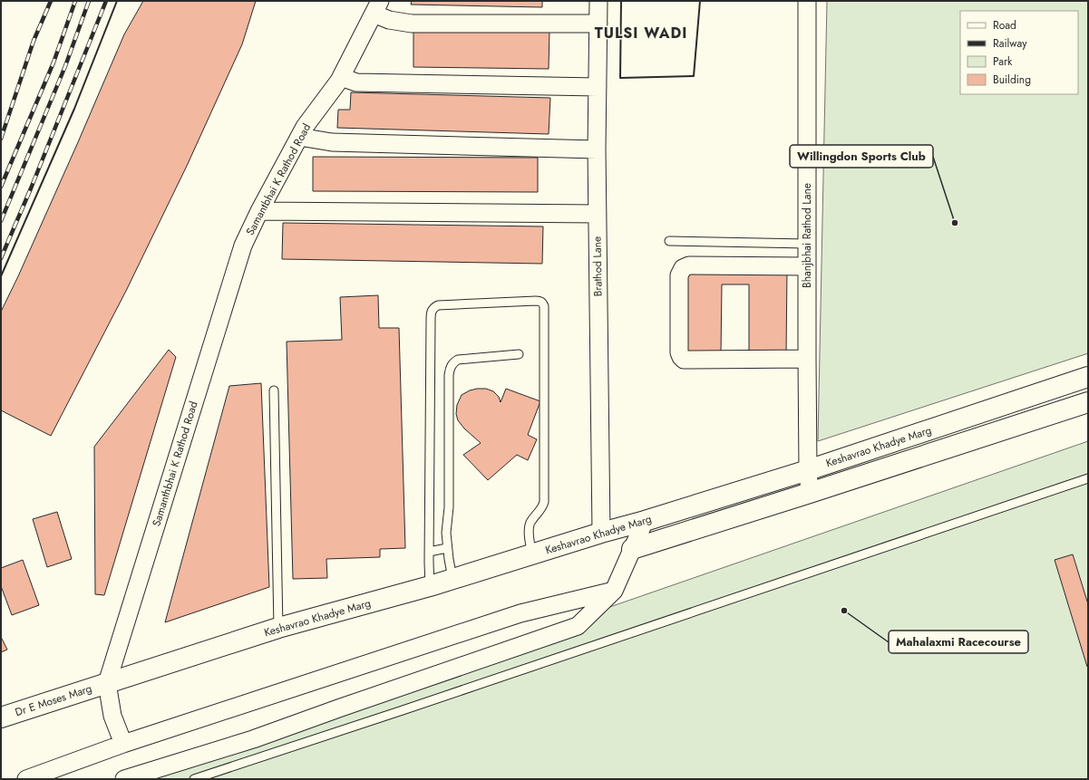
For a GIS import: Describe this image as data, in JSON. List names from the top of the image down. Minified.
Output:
{"streets":{"main road":["Keshavrao Khadye Marg","Dr E Moses Marg"],"street":["Samantbhai K Rathod Road","Bhanjbhai Rathod Lane","Brathod Lane","Samanthbhai K Rathod Road"]},"crossings":[["Samantbhai K Rathod Road","Samanthbhai K Rathod Road"],["Bhanjbhai Rathod Lane","Keshavrao Khadye Marg"],["Brathod Lane","Keshavrao Khadye Marg"],["Keshavrao Khadye Marg","Samanthbhai K Rathod Road"],["Keshavrao Khadye Marg","Dr E Moses Marg"],["Samanthbhai K Rathod Road","Dr E Moses Marg"]],"districts":["TULSI WADI"],"places":["Willingdon Sports Club","Mahalaxmi Racecourse"],"legend":["Road","Railway","Park","Building"]}
